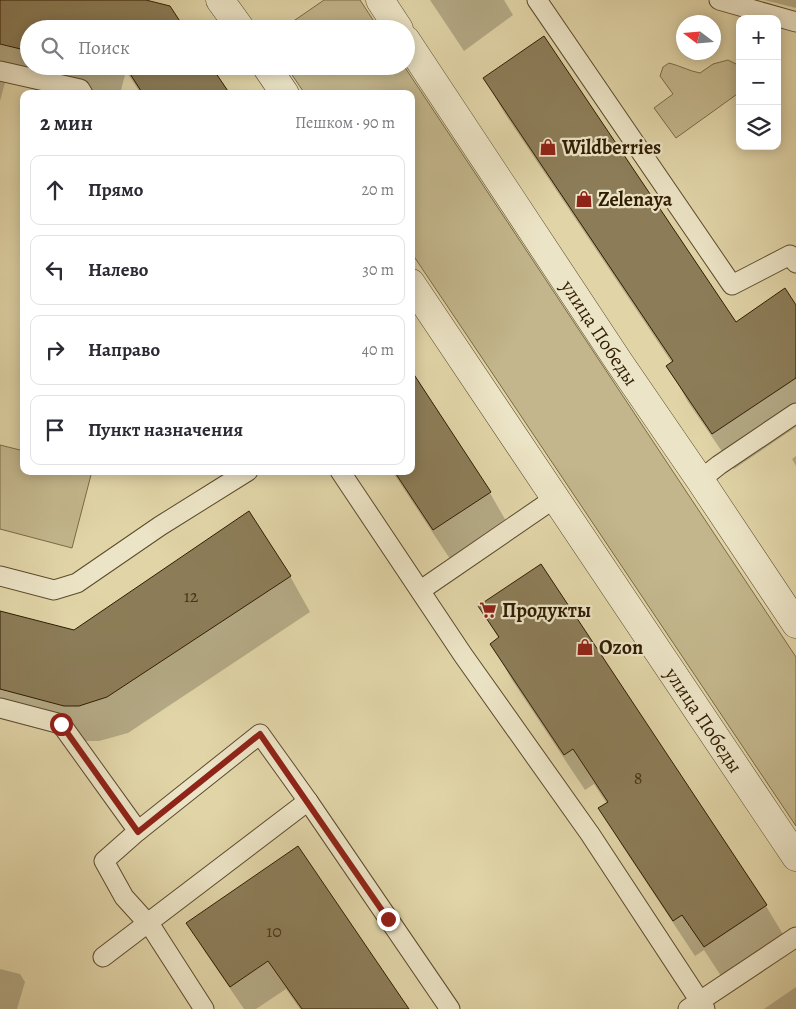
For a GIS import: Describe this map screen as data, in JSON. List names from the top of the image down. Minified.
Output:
{"streets":{"street":["улица Победы"]},"places":{"shop":["Wildberries","Zelenaya","Ozon"],"supermarket":["Продукты"]},"house_numbers":["12","8","10"],"north":"left","page":{"map_buttons":["+","−"],"search":"Поиск","heading":["2 мин","Пешком · 90 m"],"list":[["Прямо","20 m"],["Налево","30 m"],["Направо","40 m"],"Пункт назначения"]}}
